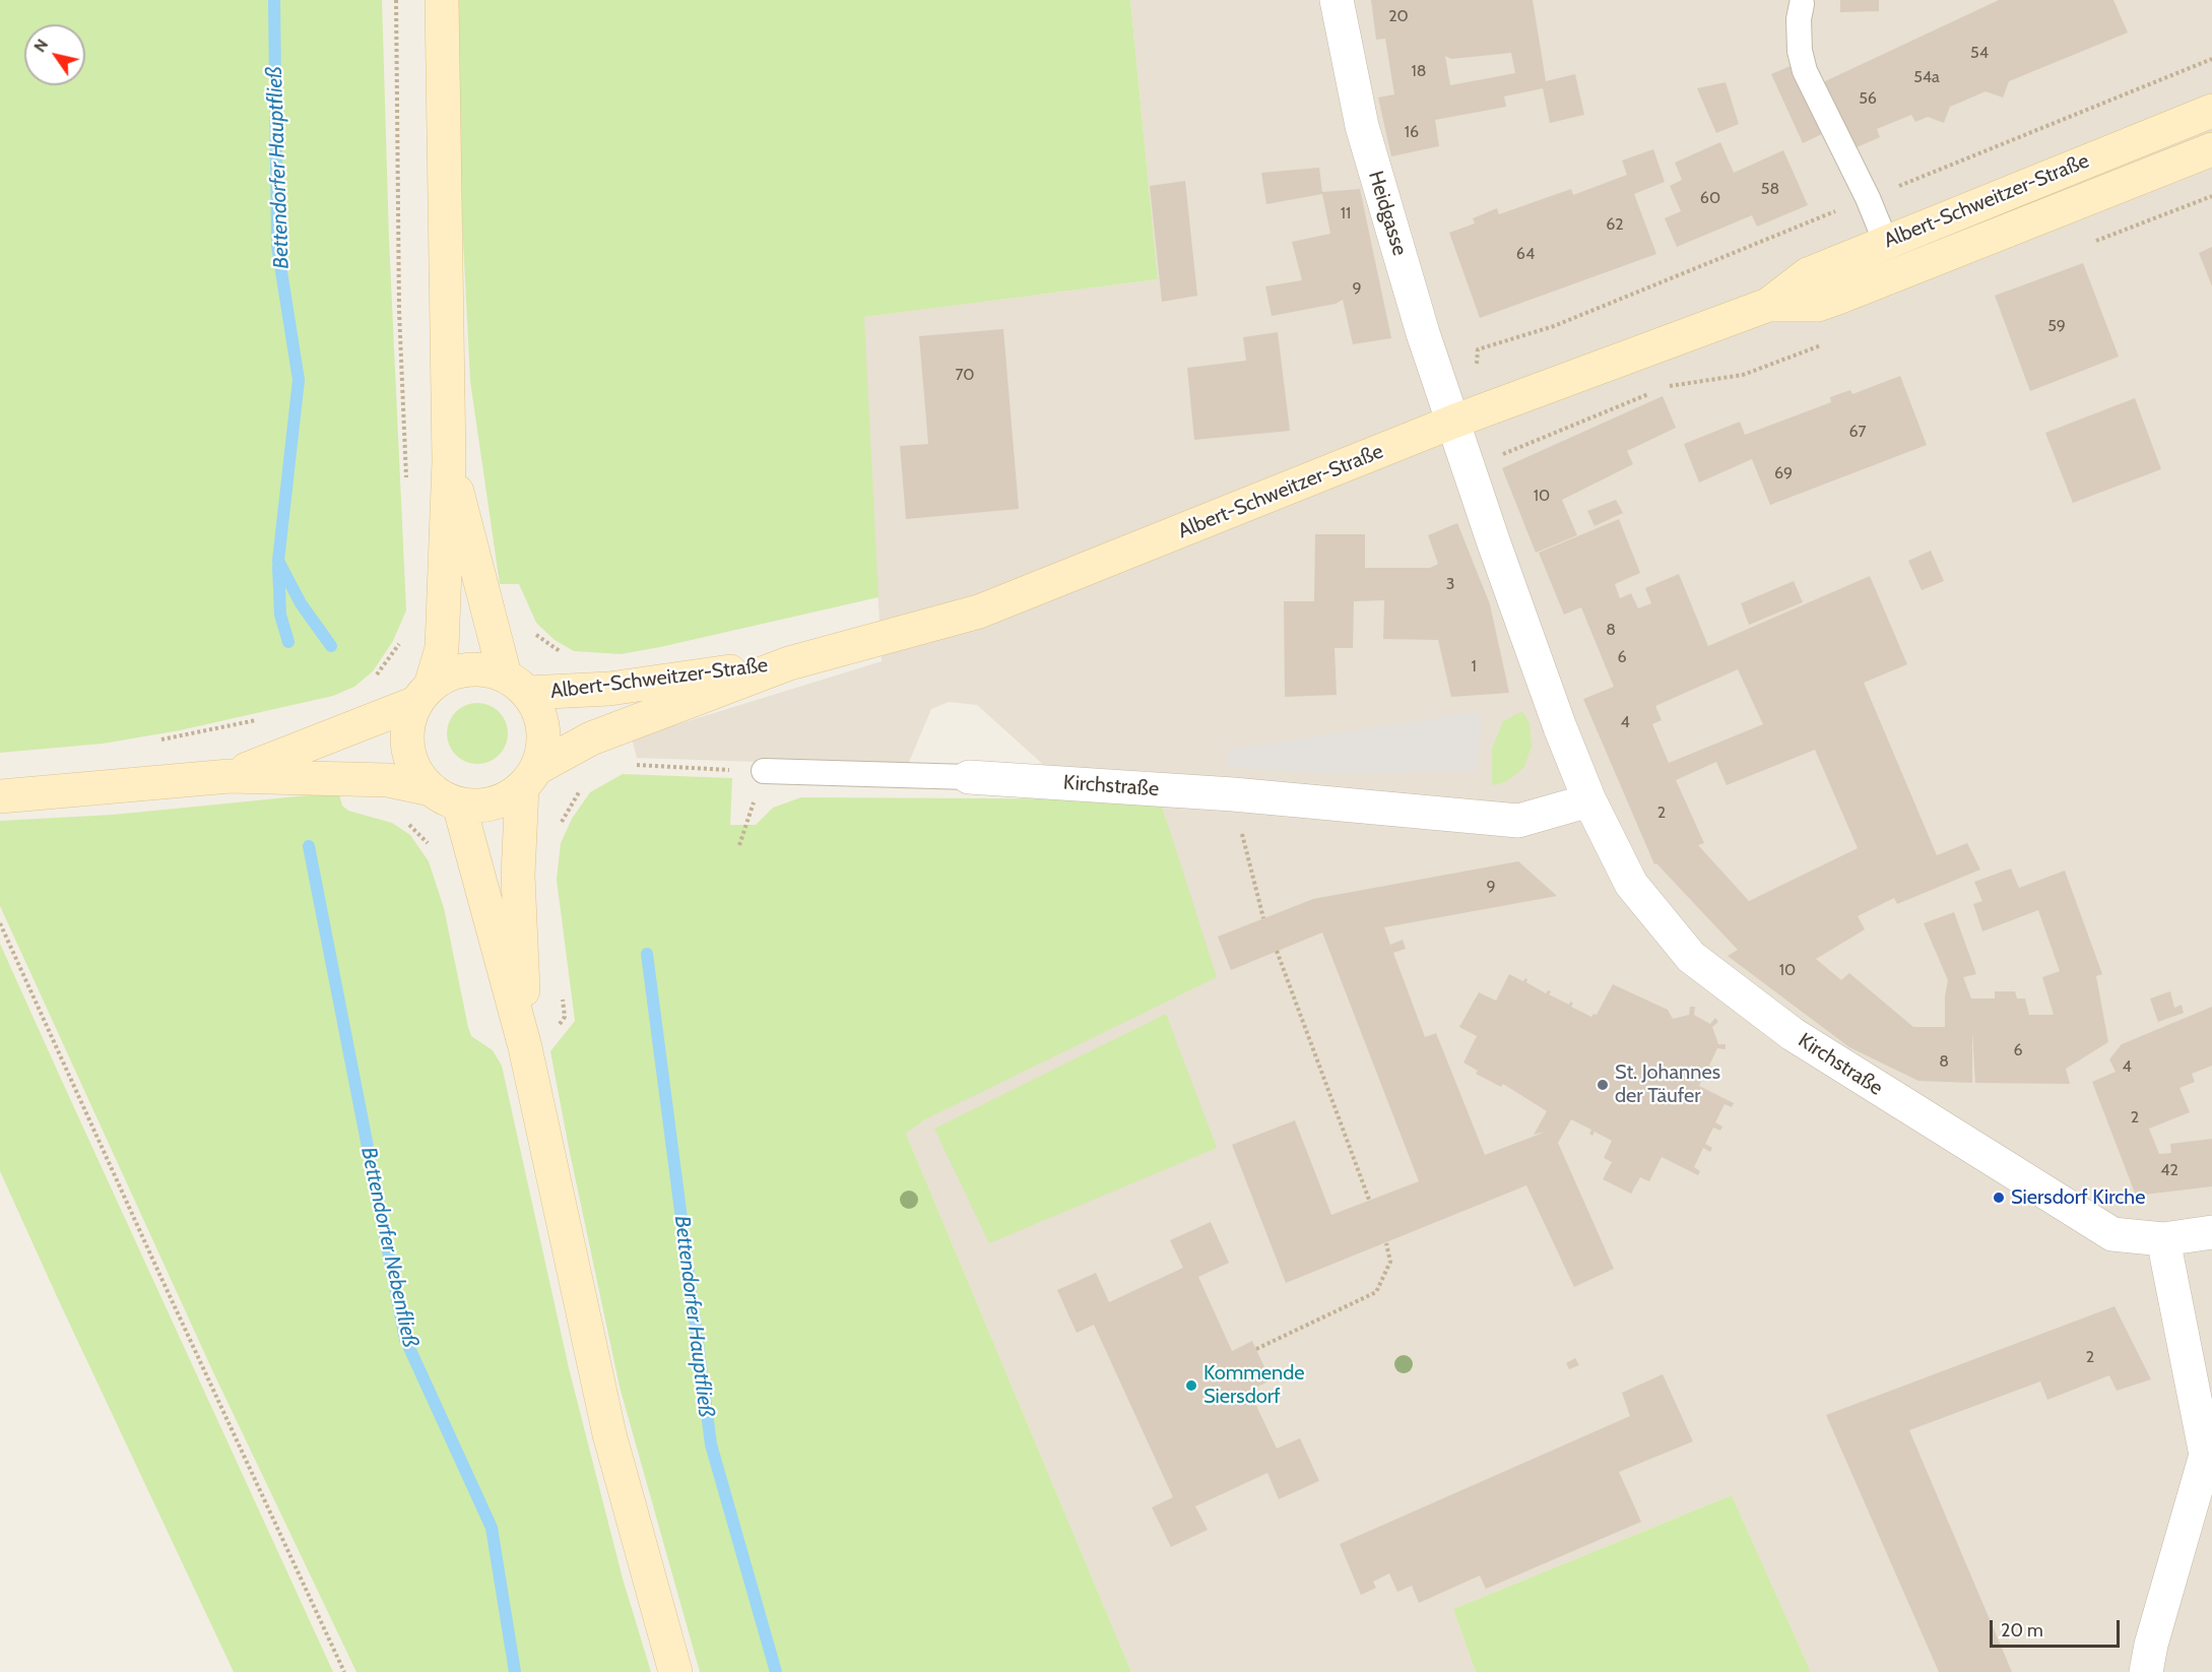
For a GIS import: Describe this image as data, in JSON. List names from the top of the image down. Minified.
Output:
{"streets":{"main road":["Albert-Schweitzer-Straße"],"street":["Heidgasse","Kirchstraße"]},"crossings":[["Albert-Schweitzer-Straße","Heidgasse"],["Albert-Schweitzer-Straße","Kirchstraße"],["Heidgasse","Kirchstraße"]],"water":["Bettendorfer Hauptfließ","Bettendorfer Nebenfließ"],"places":["St. Johannes der Täufer","Siersdorf Kirche","Kommende Siersdorf"],"house_numbers":["20","54","18","54a","56","16","58","60","11","62","64","9","59","70","67","69","10","3","8","6","1","4","2","9","10","6","8","4","2","42","2"],"scale_bar":"20 m","north":"top left"}
